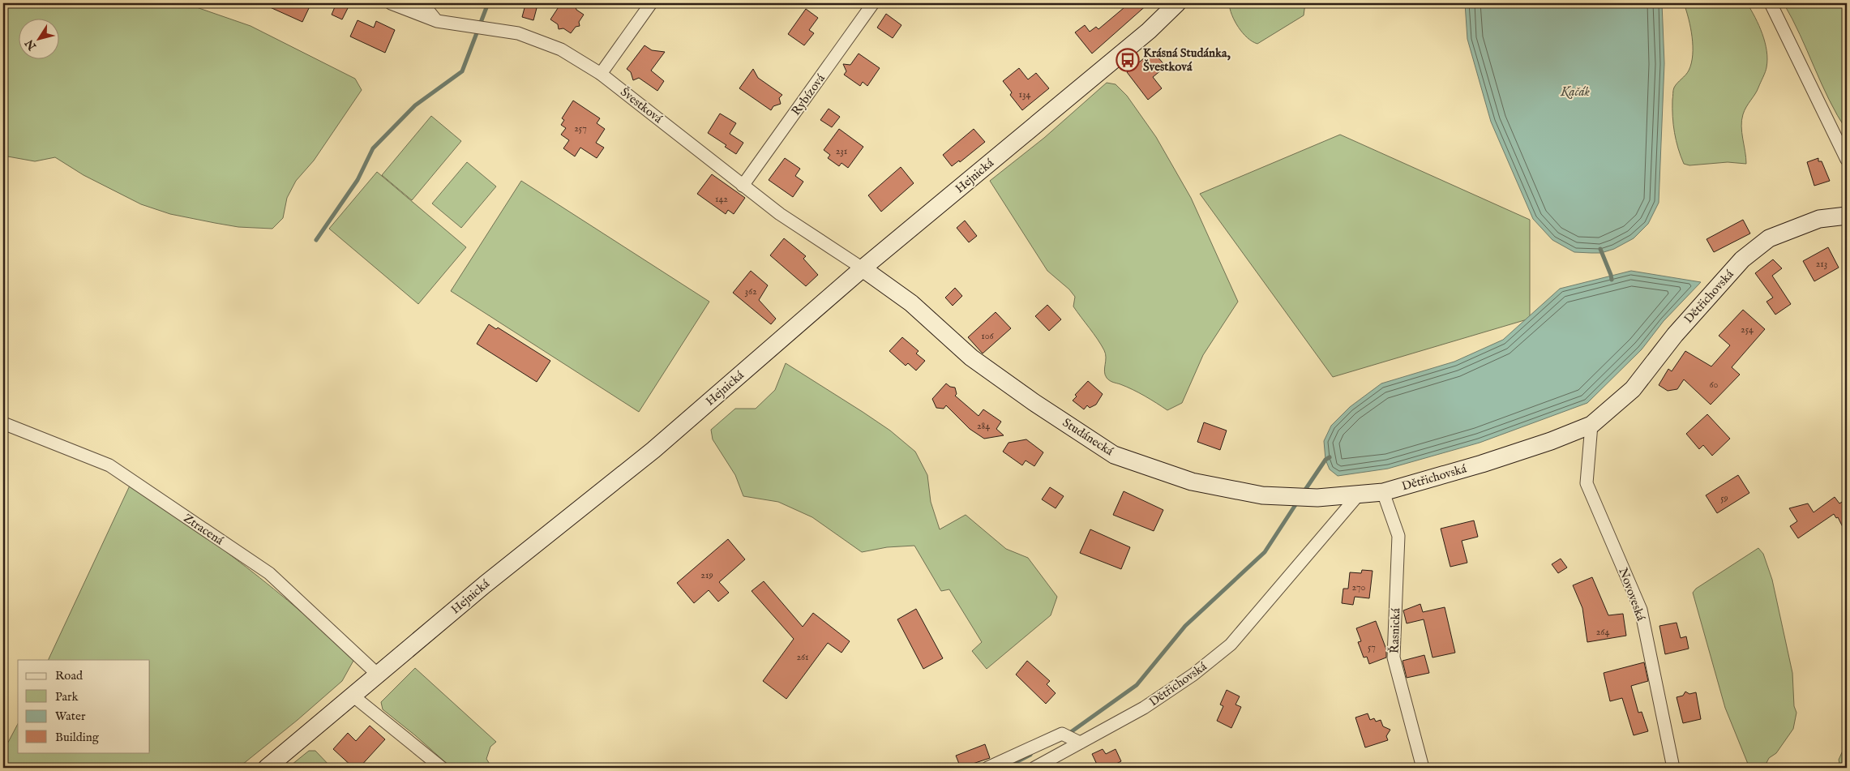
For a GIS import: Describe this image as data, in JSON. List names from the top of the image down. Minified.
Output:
{"streets":{"main road":["Hejnická","Dětřichovská","Studánecká"],"street":["Rybízová","Švestková","Ztracená","Novoveská","Řasnická"]},"crossings":[["Rybízová","Švestková"],["Švestková","Hejnická"],["Švestková","Studánecká"],["Hejnická","Studánecká"],["Hejnická","Ztracená"],["Dětřichovská","Studánecká"],["Dětřichovská","Novoveská"],["Dětřichovská","Řasnická"]],"water":["Kačák"],"places":{"bus stop":["Krásná Studánka, Švestková"]},"house_numbers":["134","257","231","142","213","362","254","106","60","284","59","219","270","264","57","261"],"legend":["Road","Park","Water","Building"],"north":"bottom left"}
